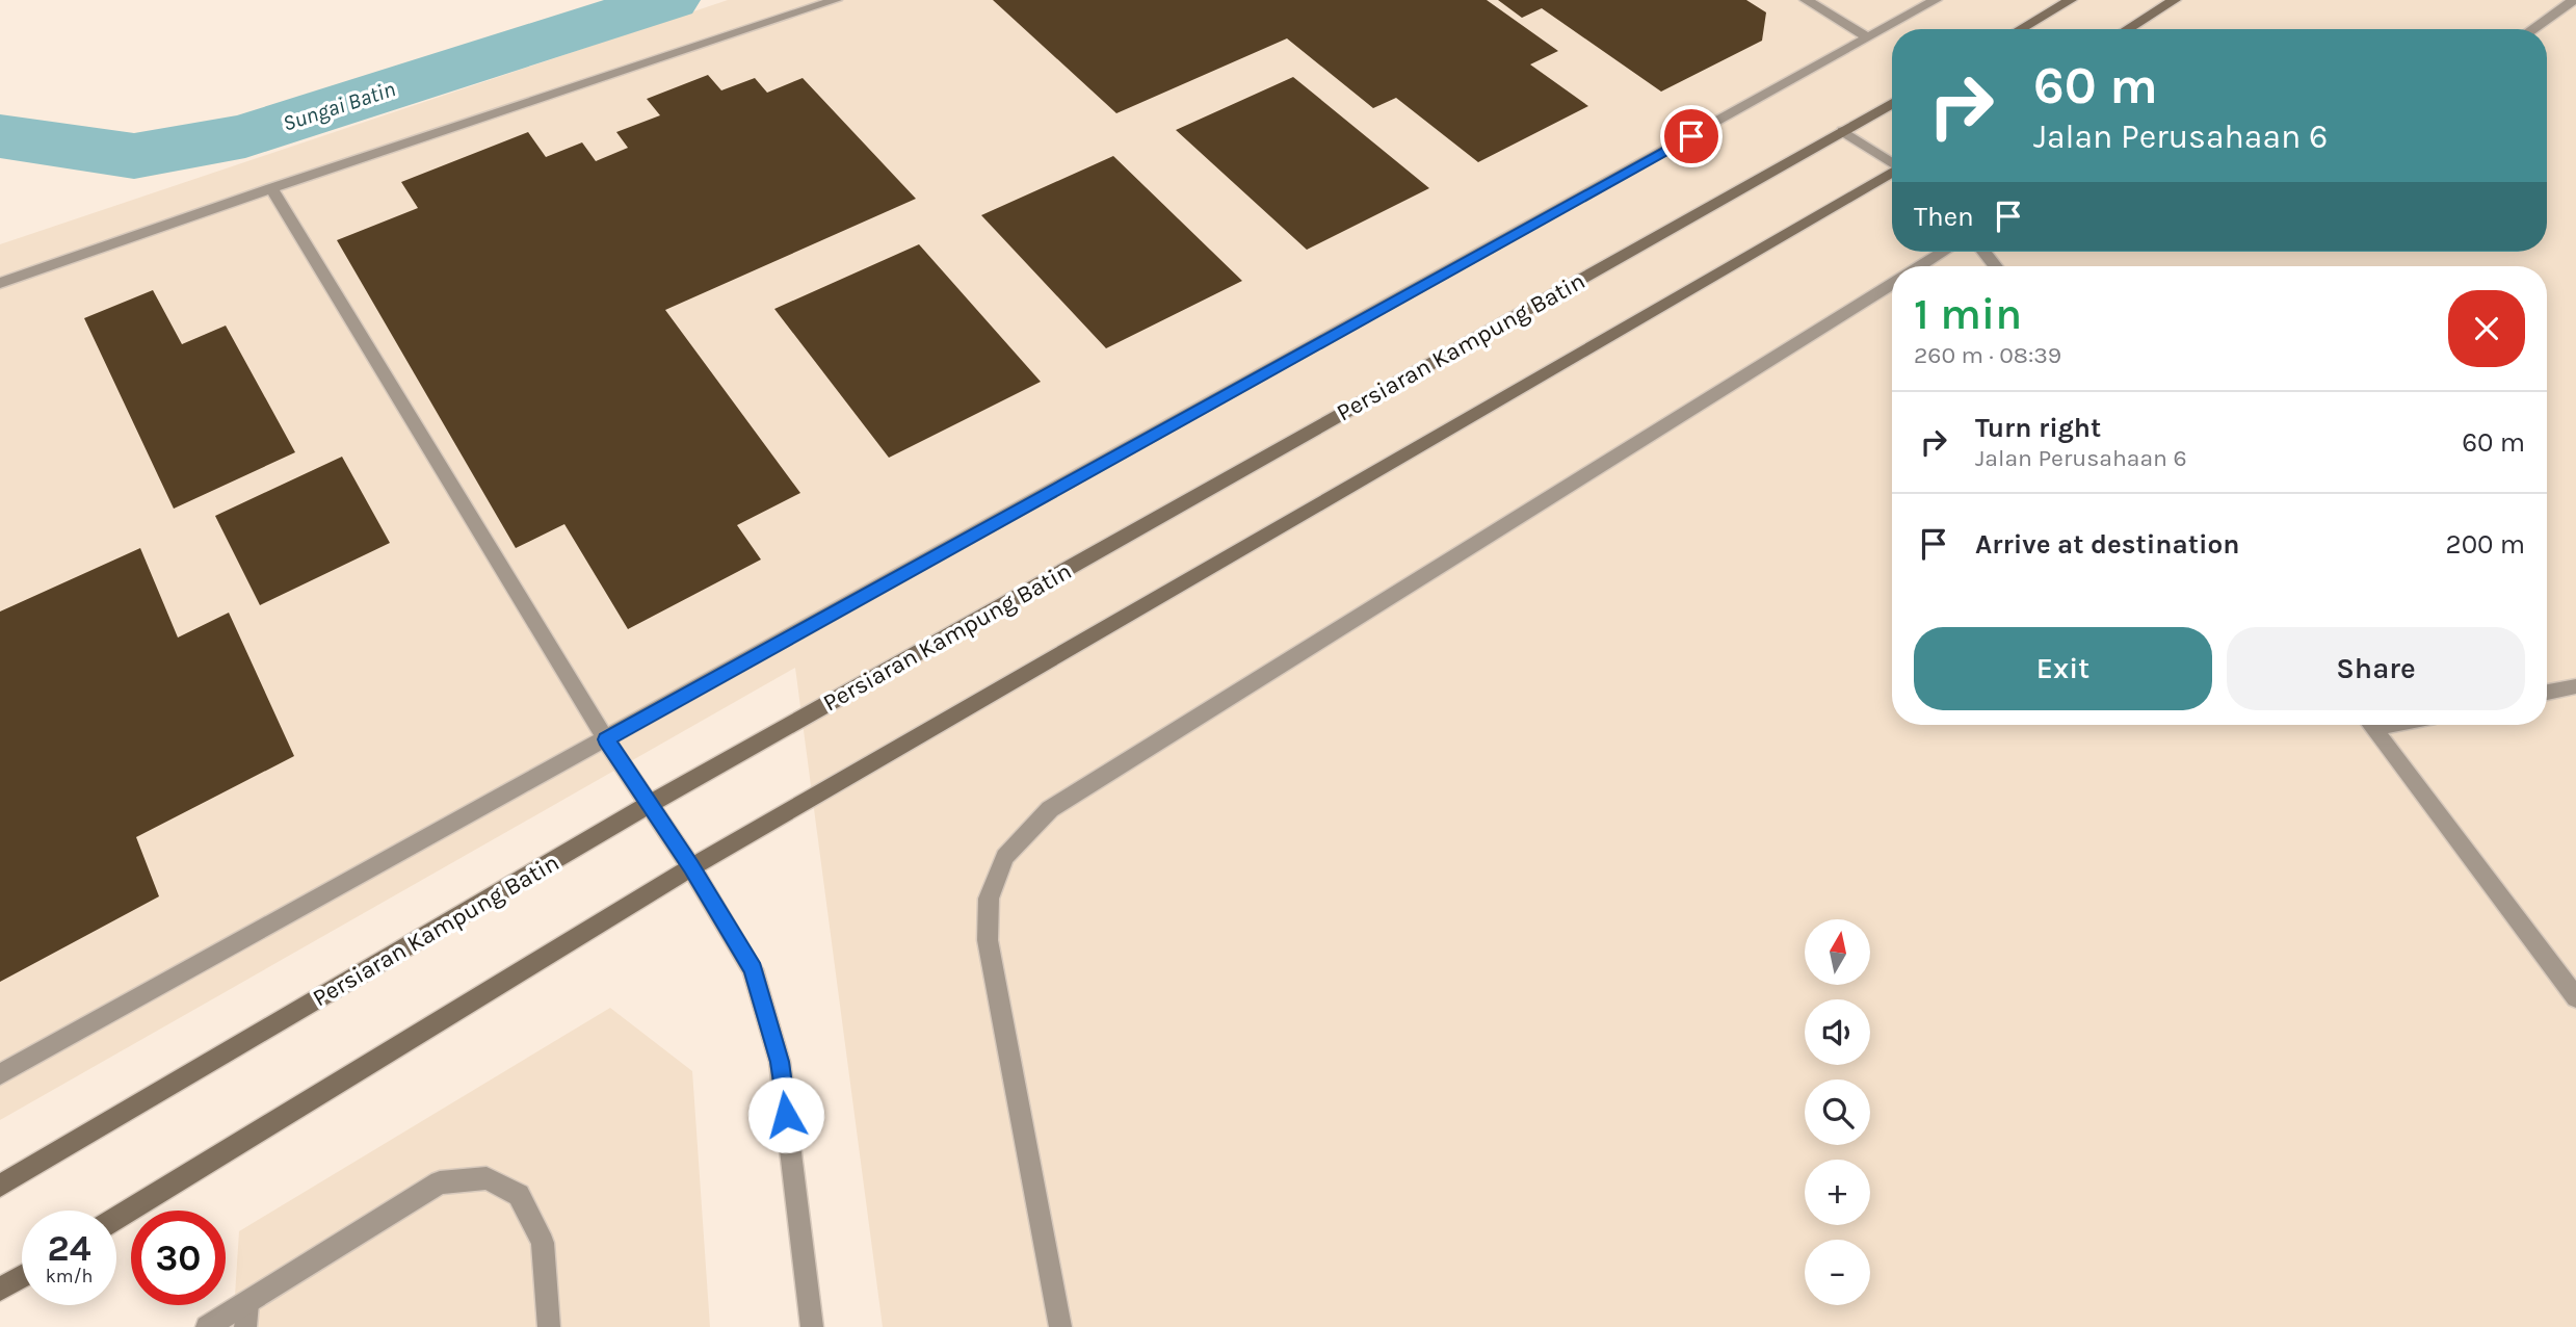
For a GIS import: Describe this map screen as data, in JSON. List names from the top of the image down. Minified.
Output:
{"streets":{"street":["Persiaran Kampung Batin"]},"water":["Sungai Batin"],"north":"top","page":{"turn":["60 m","Jalan Perusahaan 6"],"then":"Then","heading":["1 min","260 m · 08:39"],"list":[{"name":"Turn right","note":"Jalan Perusahaan 6","value":"60 m"},{"name":"Arrive at destination","value":"200 m"}],"buttons":["Exit","Share"],"map_buttons":["+","−"],"speed":"24 km/h","limit":"30"}}
